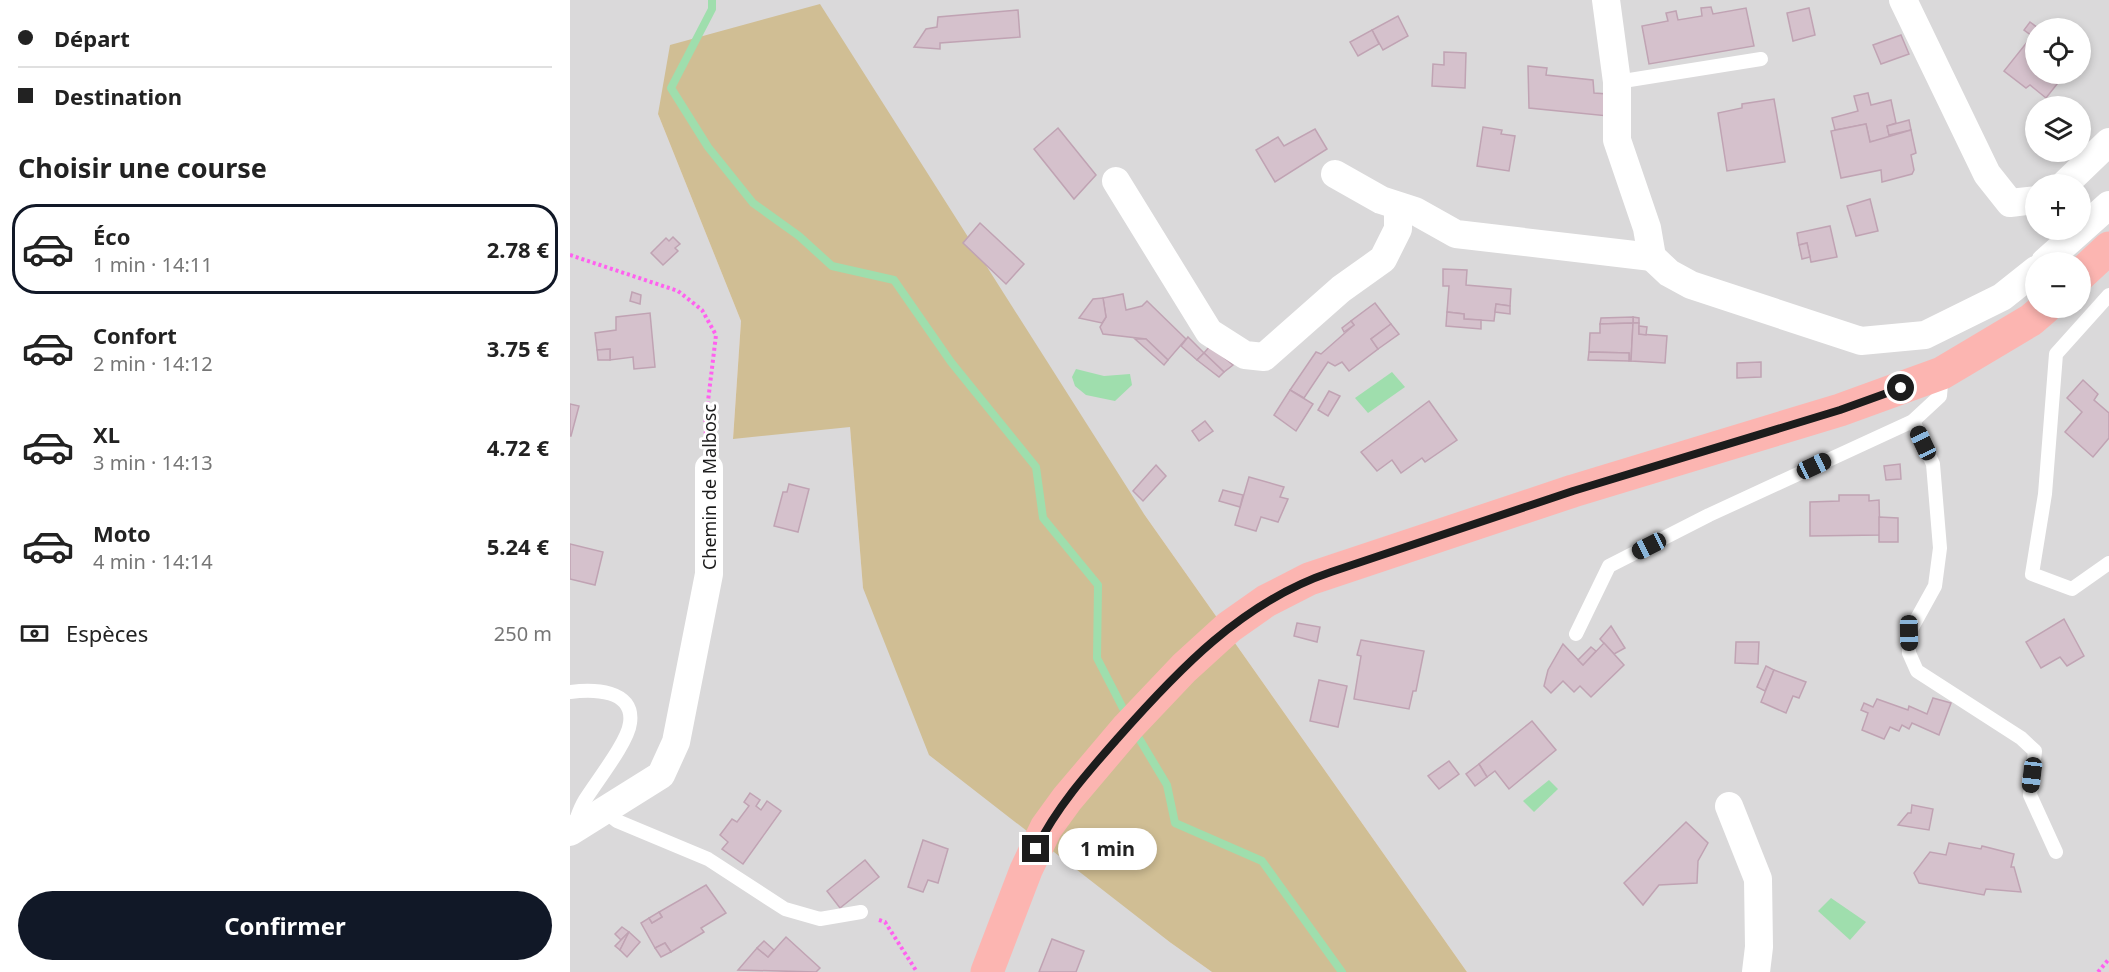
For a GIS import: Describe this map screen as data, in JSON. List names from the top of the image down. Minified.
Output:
{"streets":{"street":["Chemin de Malbosc"]},"page":{"banner":["Départ","Destination"],"map_buttons":["+","−"],"heading":"Choisir une course","list":[{"name":"Éco","note":"1 min · 14:11","value":"2.78 €"},{"name":"Confort","note":"2 min · 14:12","value":"3.75 €"},{"name":"XL","note":"3 min · 14:13","value":"4.72 €"},{"name":"Moto","note":"4 min · 14:14","value":"5.24 €"}],"pay":["Espèces","250 m"],"bubble":"1 min","buttons":"Confirmer"}}
